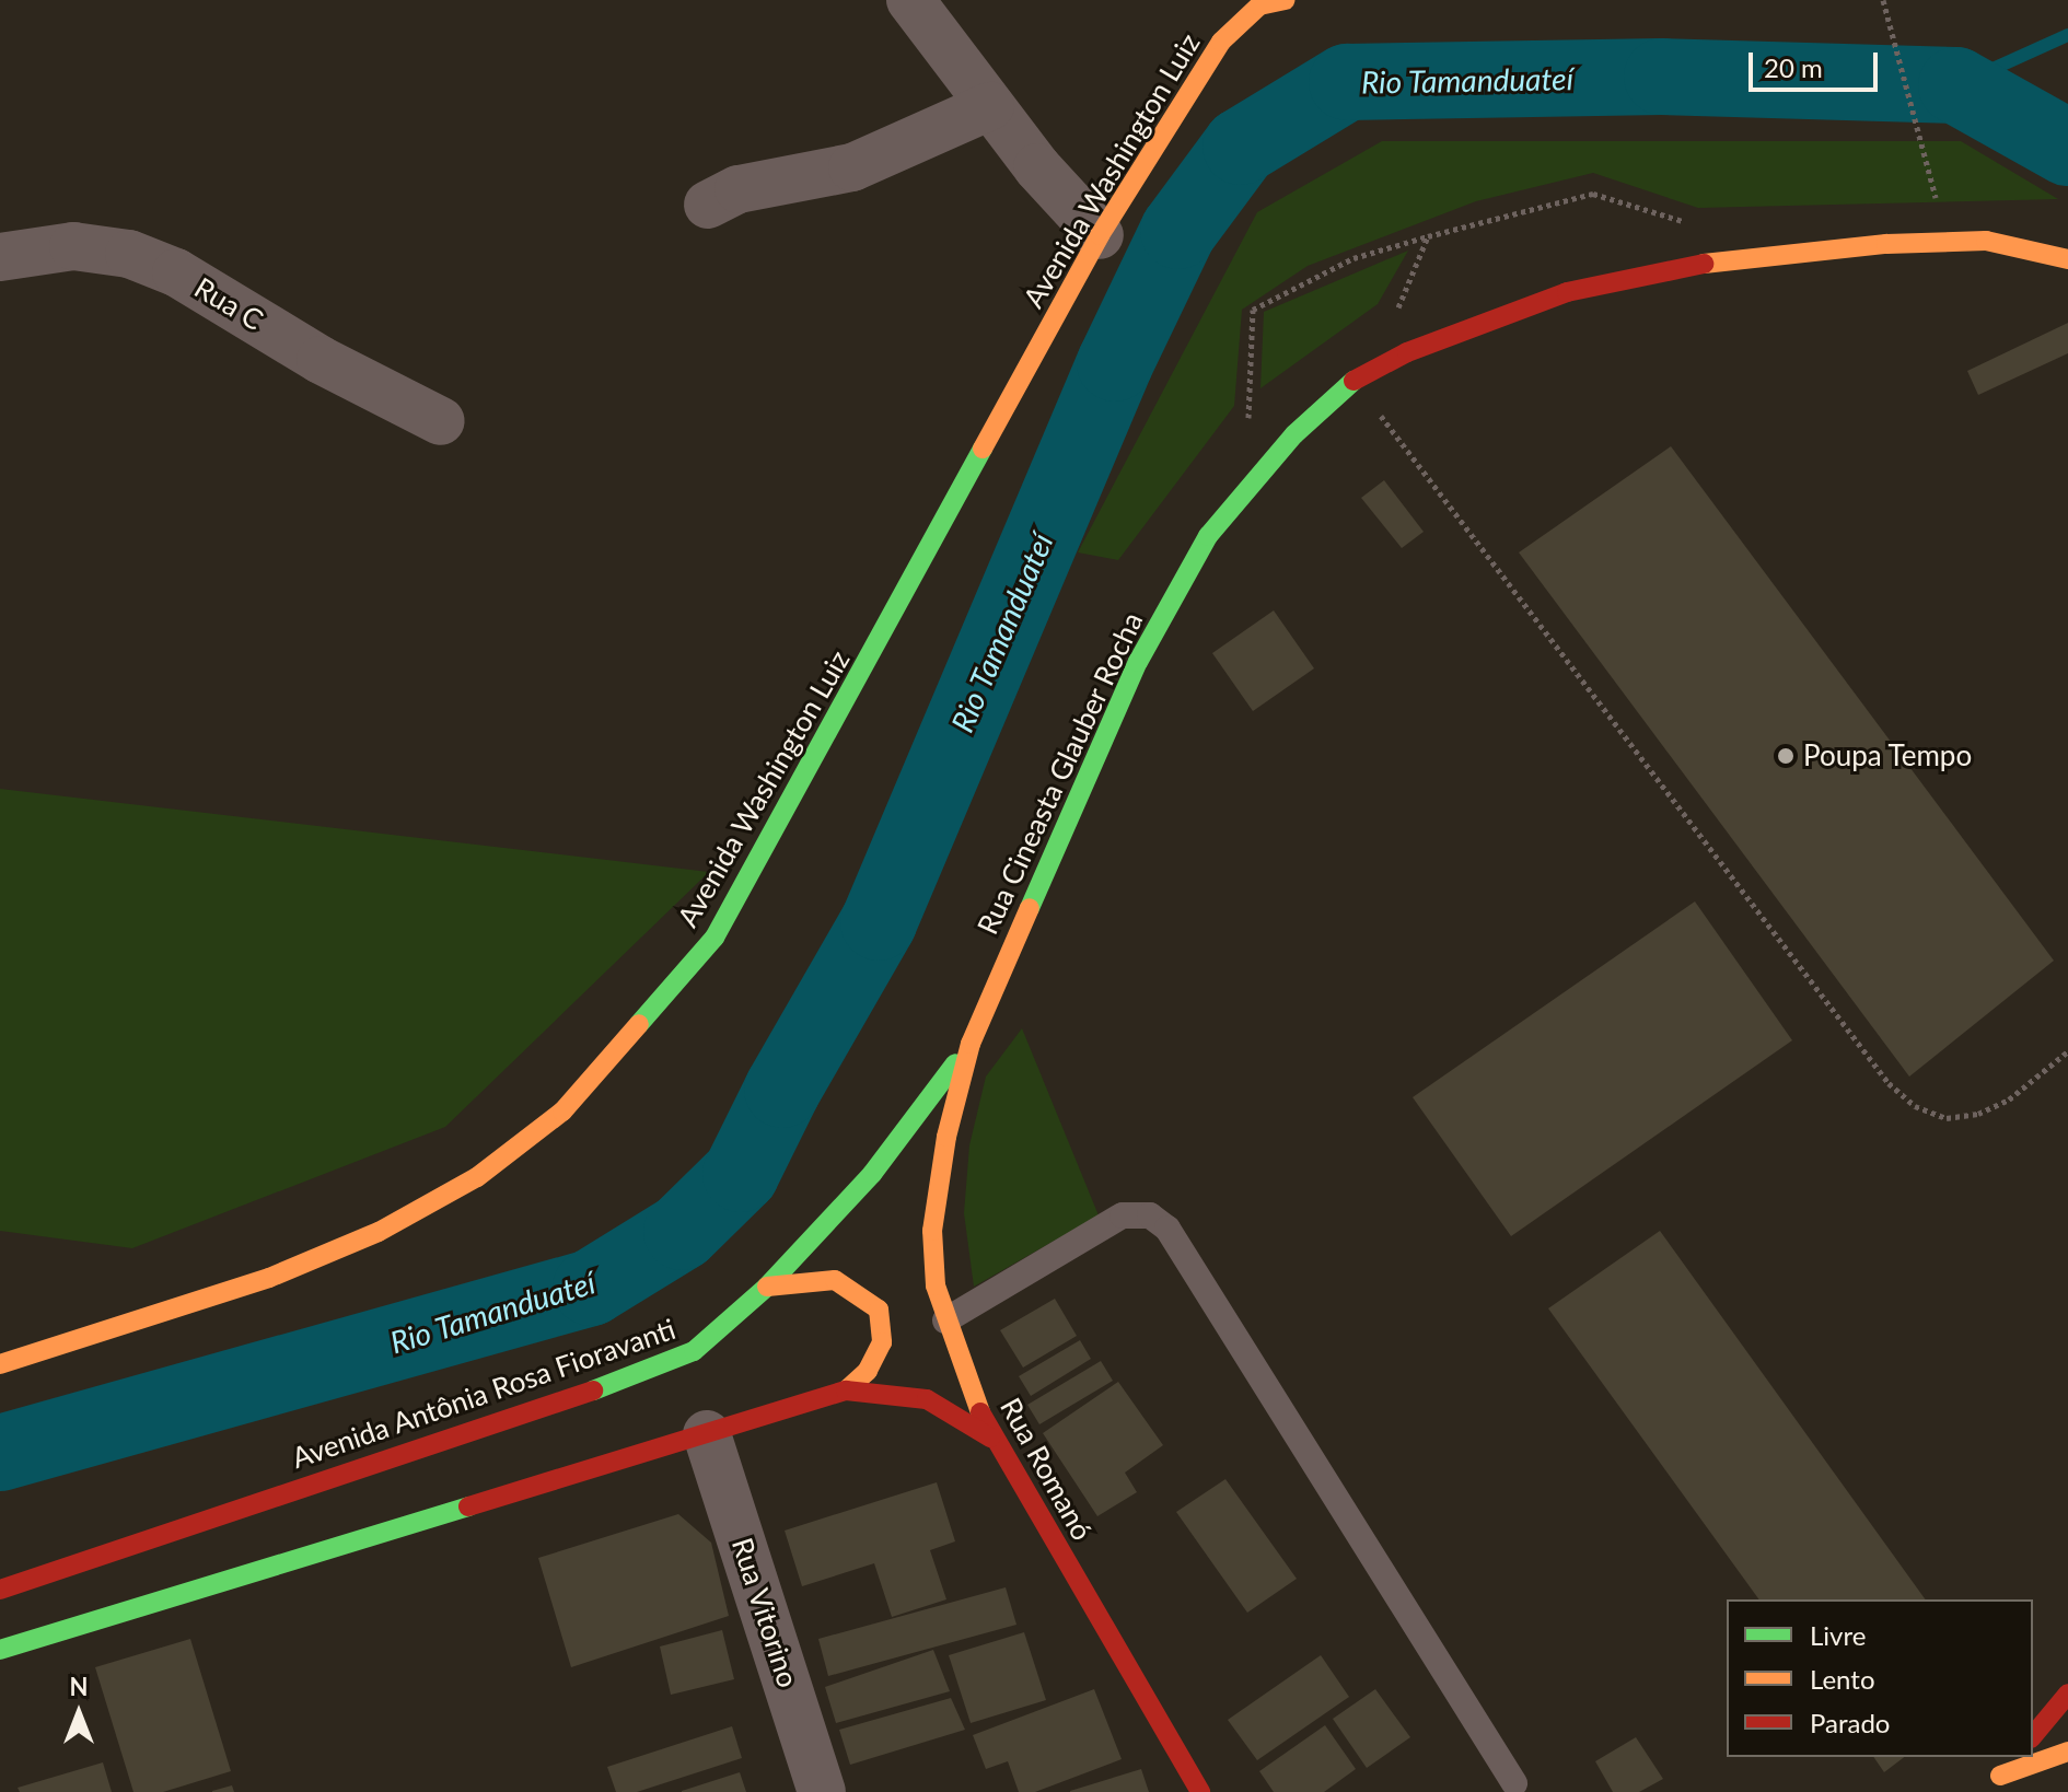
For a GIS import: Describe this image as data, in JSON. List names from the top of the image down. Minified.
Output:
{"streets":{"main road":["Avenida Washington Luiz","Rua Cineasta Glauber Rocha","Avenida Antônia Rosa Fioravanti","Rua Romanó"],"street":["Rua C","Rua Vitorino"]},"crossings":[["Rua Cineasta Glauber Rocha","Avenida Antônia Rosa Fioravanti"],["Rua Cineasta Glauber Rocha","Rua Romanó"],["Avenida Antônia Rosa Fioravanti","Rua Romanó"]],"water":["Rio Tamanduateí"],"places":["Poupa Tempo"],"legend":["Livre","Lento","Parado"],"scale_bar":"20 m","north":"top"}
